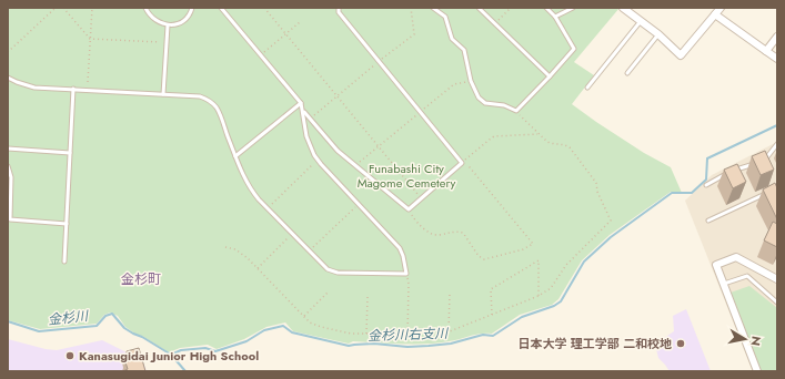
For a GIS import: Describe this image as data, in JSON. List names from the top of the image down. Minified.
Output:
{"districts":["金杉町"],"water":["金杉川","金杉川右支川"],"parks":["Funabashi City Magome Cemetery"],"places":["日本大学 理工学部 二和校地","Kanasugidai Junior High School"],"north":"right"}
